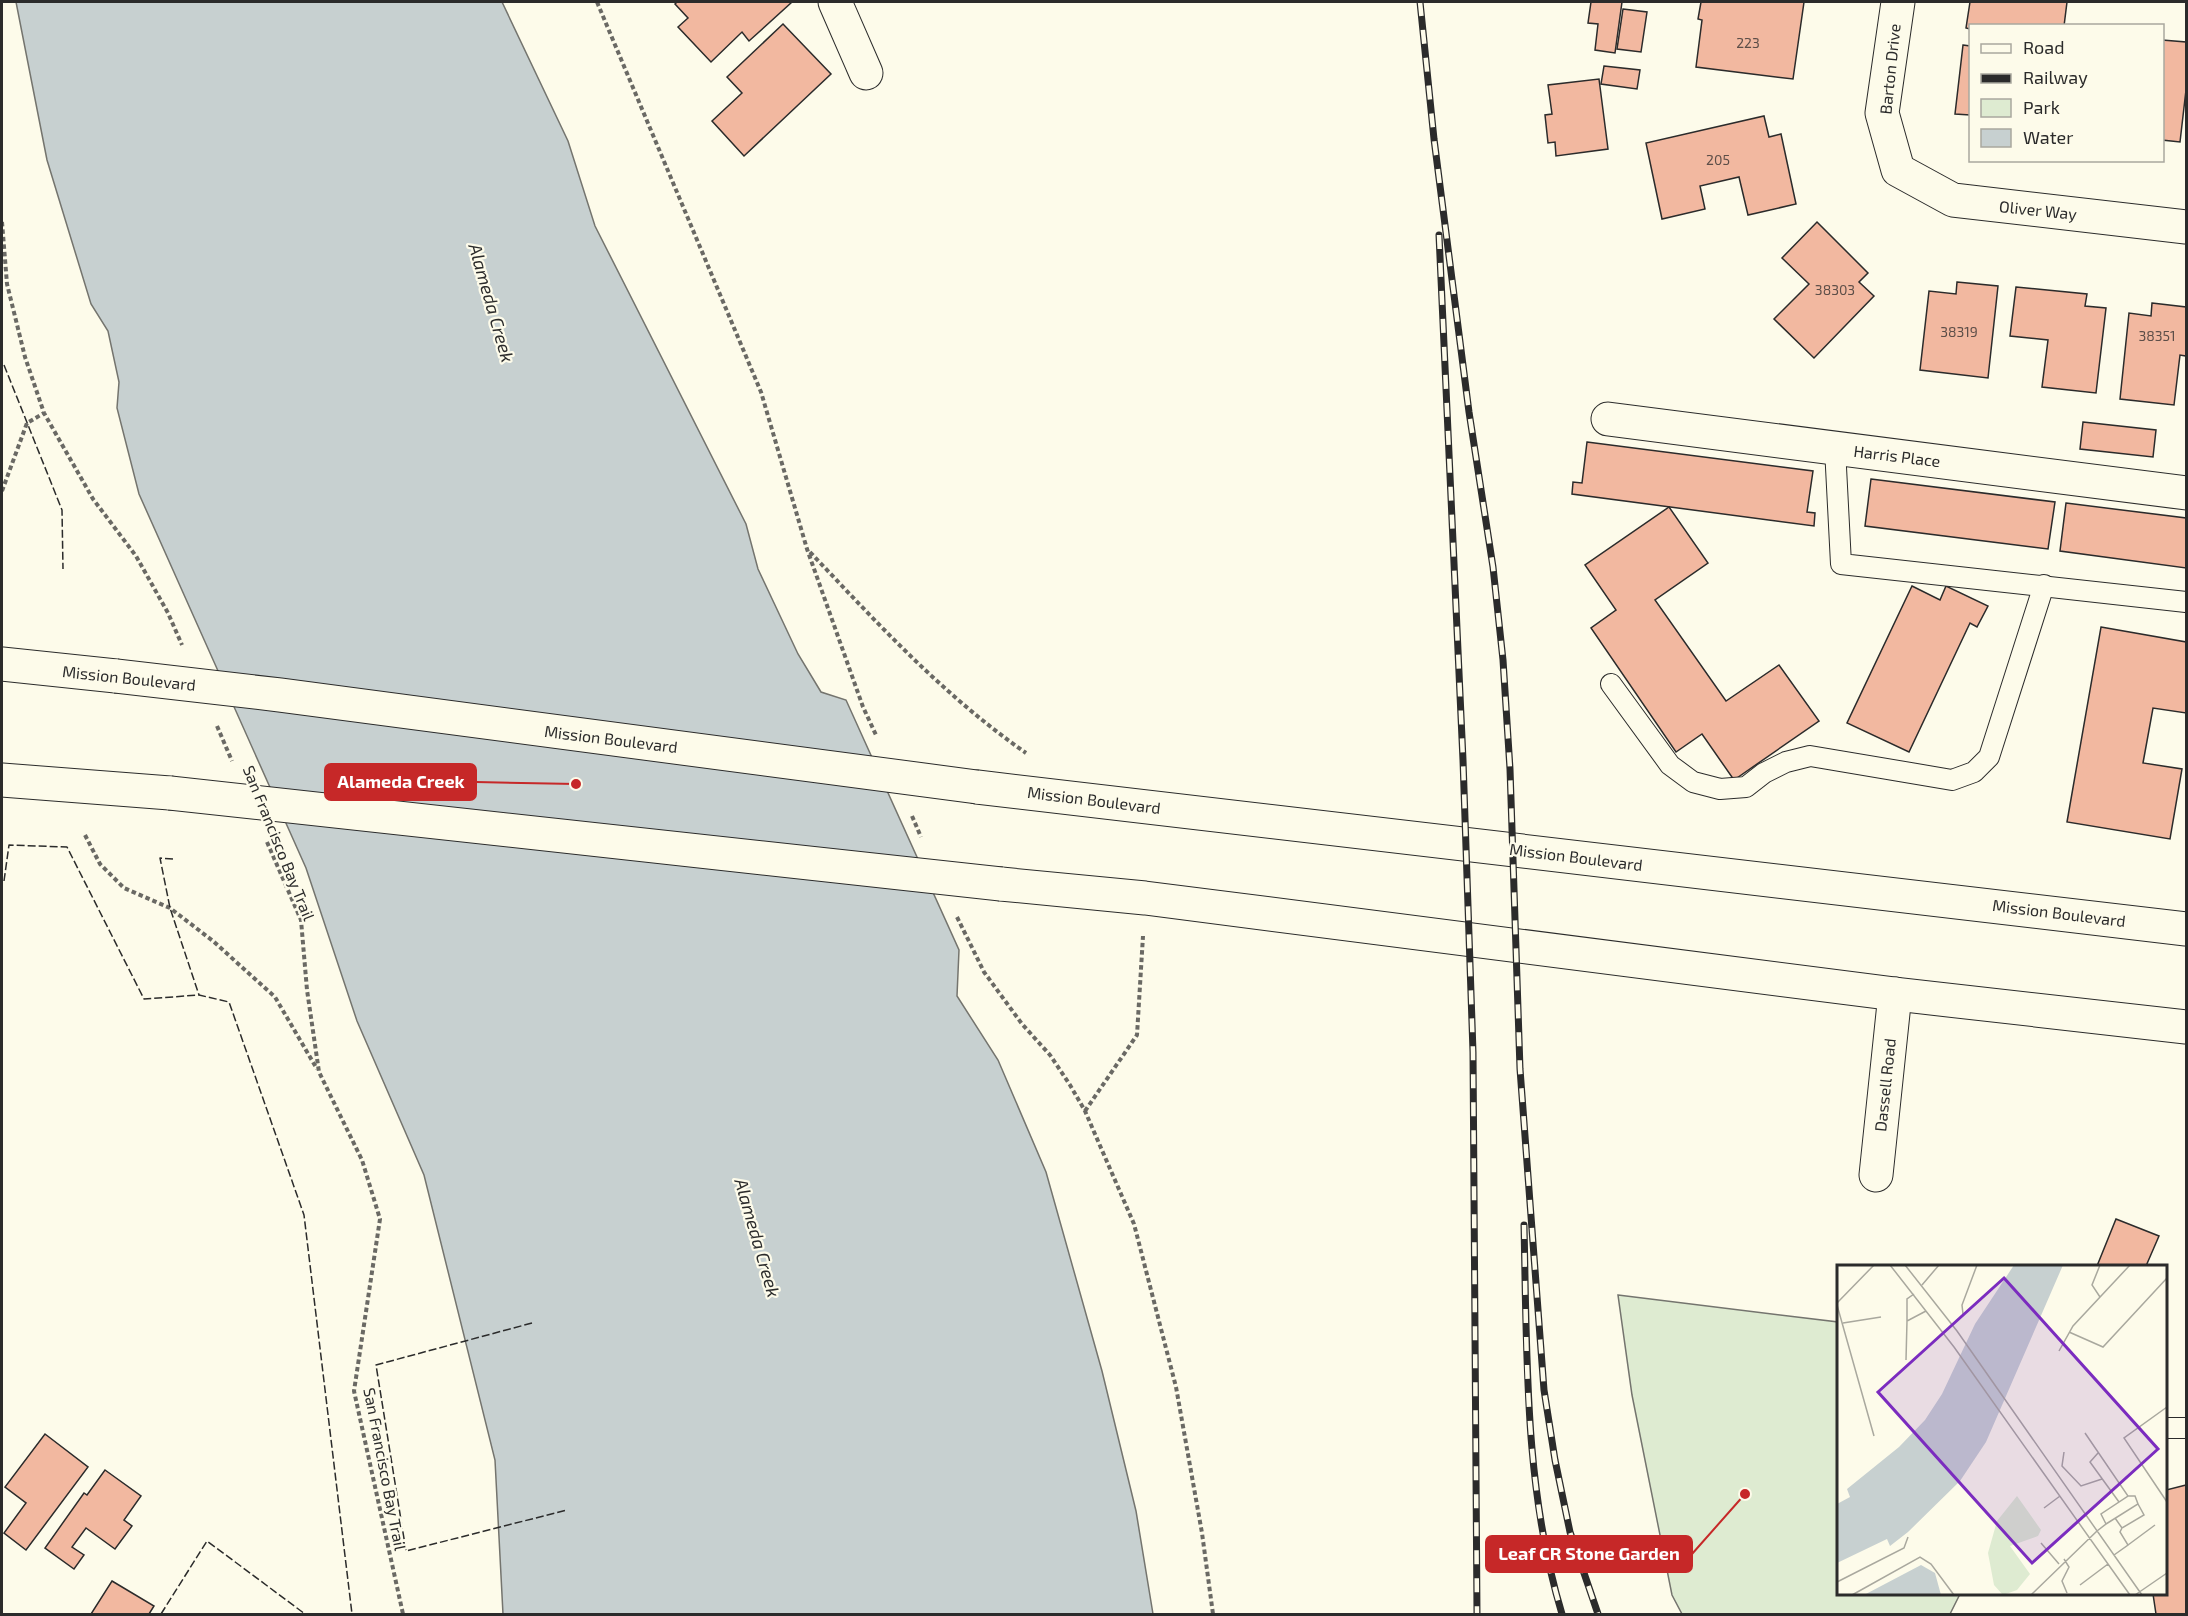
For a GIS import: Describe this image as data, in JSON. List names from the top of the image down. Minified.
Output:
{"streets":{"main road":["Barton Drive","Oliver Way","Harris Place","Mission Boulevard","Dassell Road"],"path":["San Francisco Bay Trail"]},"crossings":[["Barton Drive","Oliver Way"]],"water":["Alameda Creek"],"places":["Alameda Creek","Leaf CR Stone Garden"],"house_numbers":["223","205","38303","38319","38351"],"legend":["Road","Railway","Park","Water"]}
